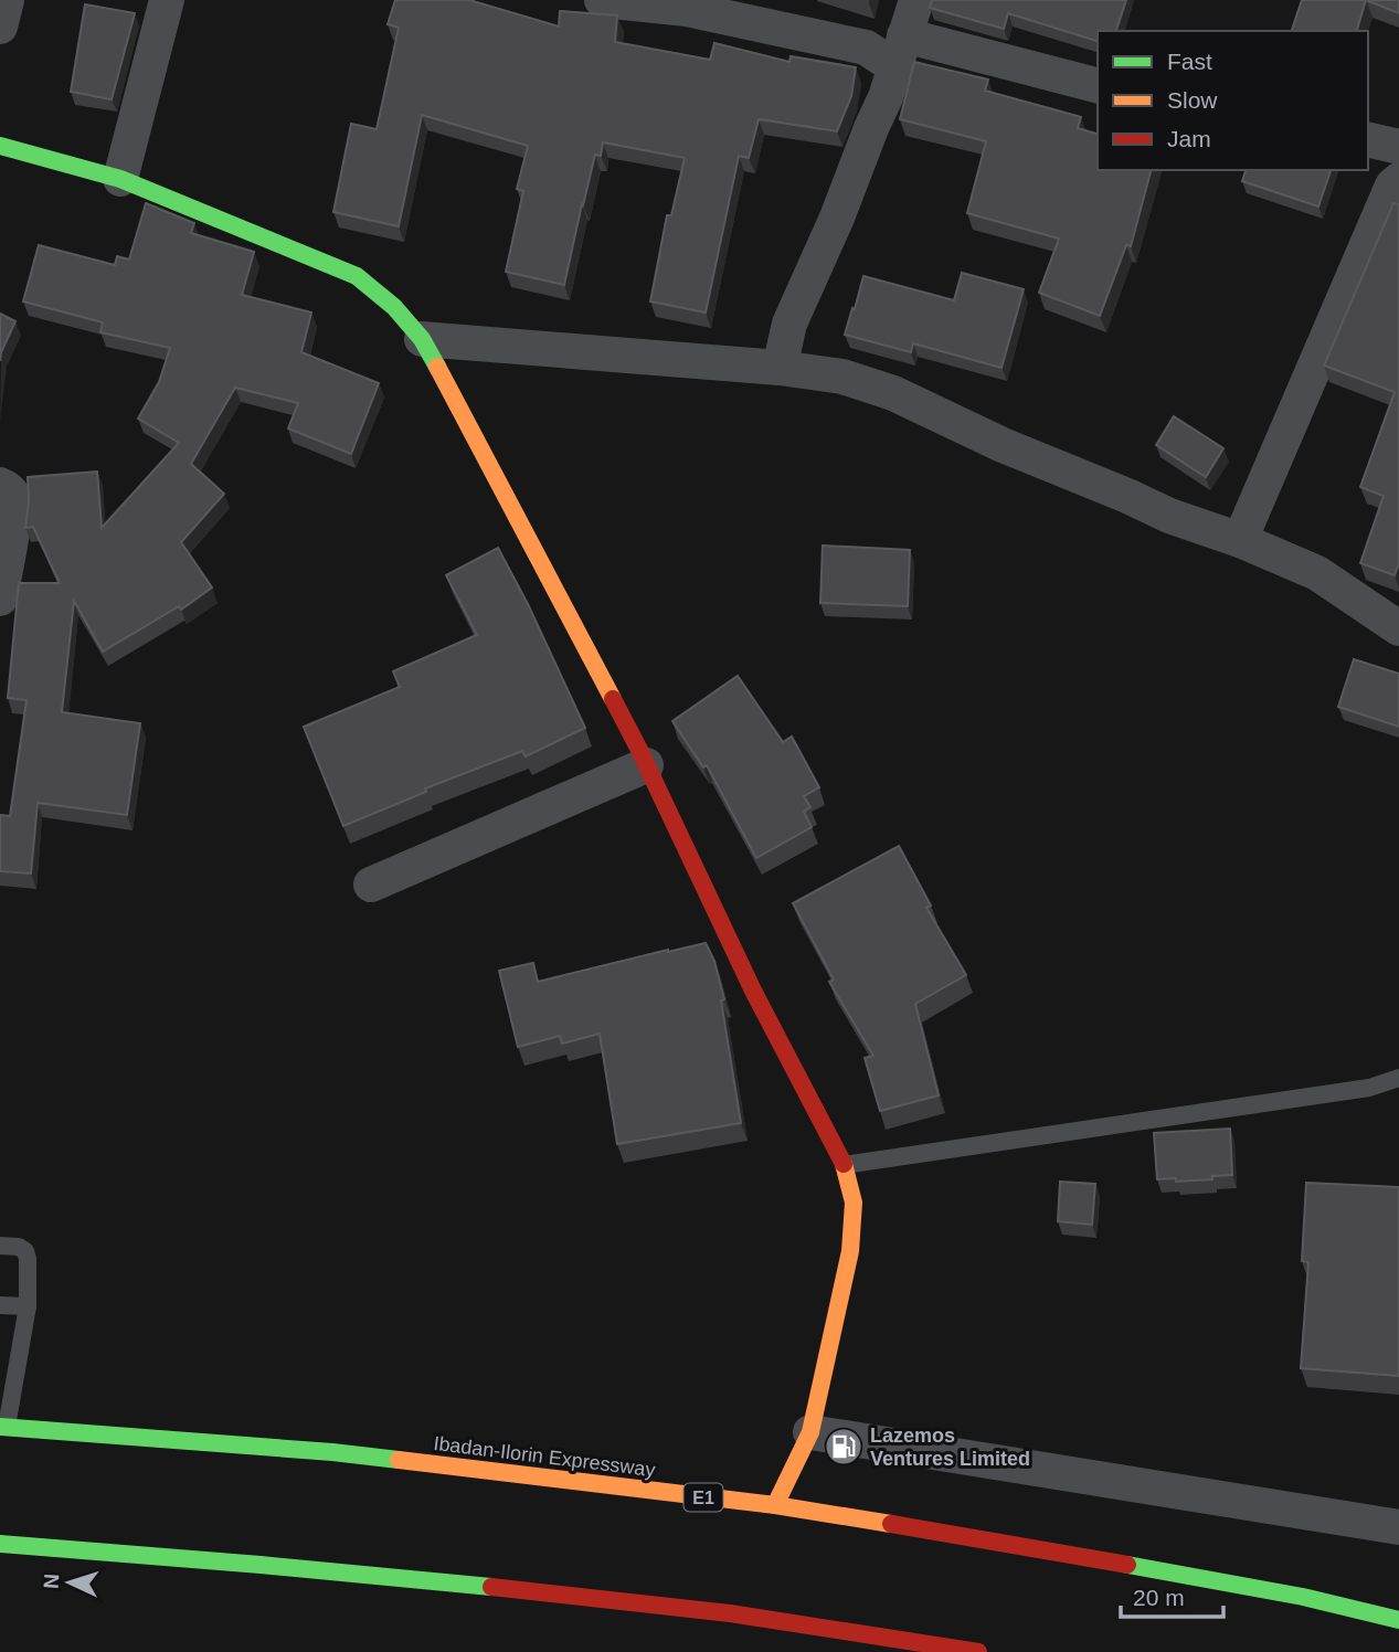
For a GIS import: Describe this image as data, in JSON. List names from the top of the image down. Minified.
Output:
{"streets":{"main road":["Ibadan-Ilorin Expressway","E1"]},"places":{"fuel station":["Lazemos Ventures Limited"]},"legend":["Fast","Slow","Jam"],"scale_bar":"20 m","north":"left"}
